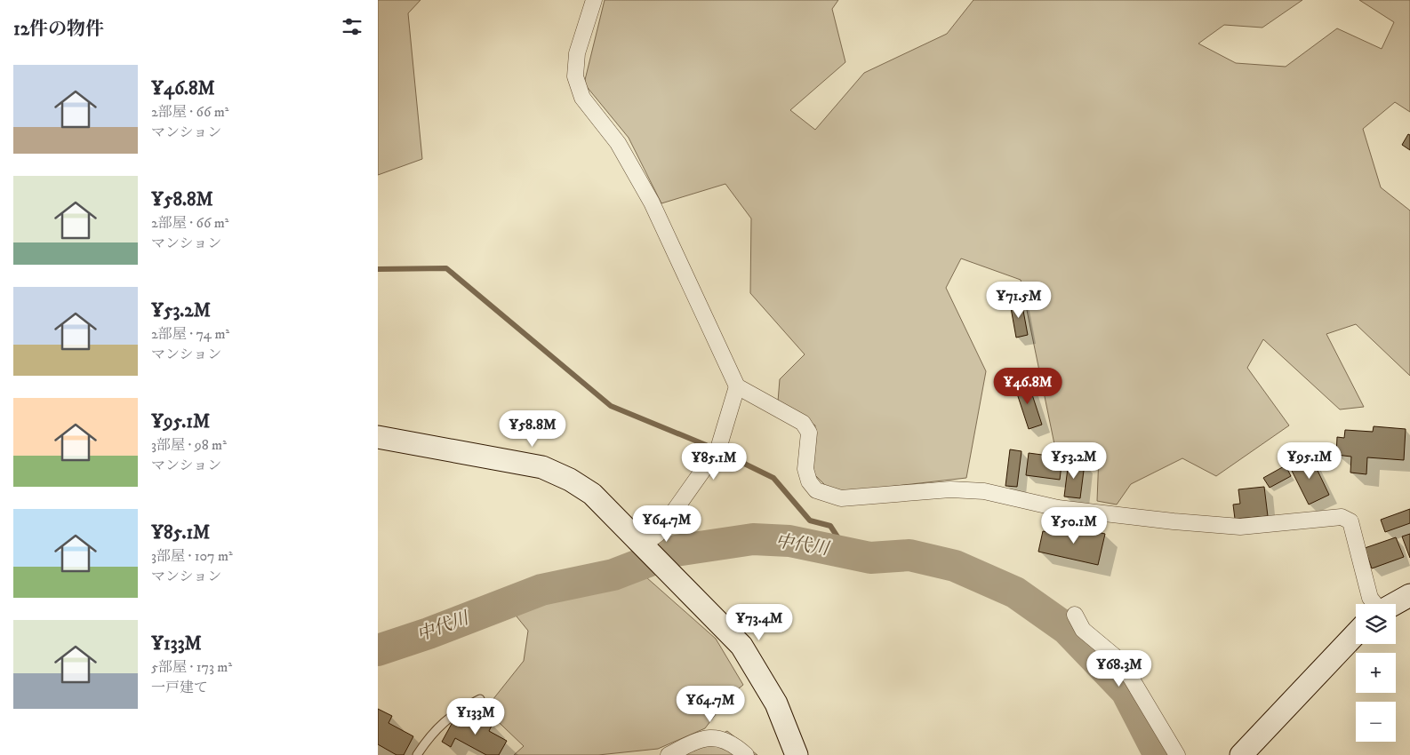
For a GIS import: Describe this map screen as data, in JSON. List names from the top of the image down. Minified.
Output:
{"water":["中代川"],"page":{"heading":"12件の物件","list":[{"name":"¥46.8M","note":"2部屋 · 66 m² · マンション"},{"name":"¥58.8M","note":"2部屋 · 66 m² · マンション"},{"name":"¥53.2M","note":"2部屋 · 74 m² · マンション"},{"name":"¥95.1M","note":"3部屋 · 98 m² · マンション"},{"name":"¥85.1M","note":"3部屋 · 107 m² · マンション"},{"name":"¥133M","note":"5部屋 · 173 m² · 一戸建て"}],"price":["¥71.5M","¥46.8M","¥58.8M","¥53.2M","¥95.1M","¥85.1M","¥64.7M","¥50.1M","¥73.4M","¥68.3M","¥64.7M","¥133M"],"map_buttons":["+","−"]}}
